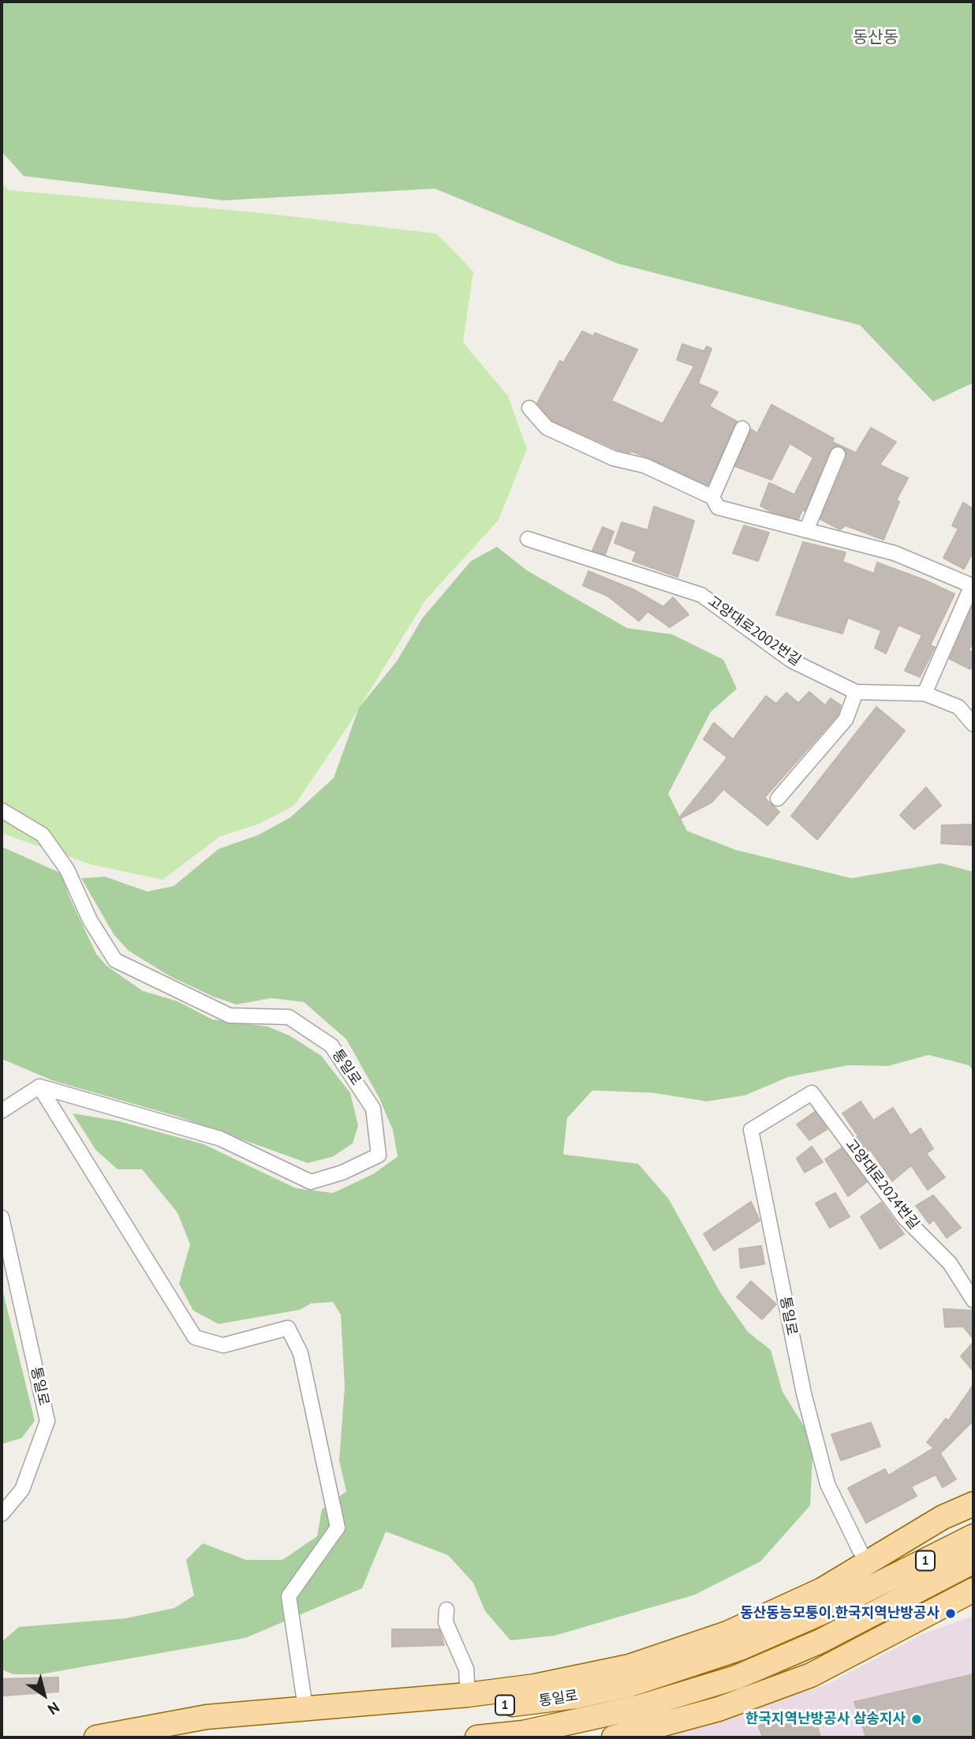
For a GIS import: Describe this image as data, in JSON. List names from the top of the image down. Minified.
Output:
{"streets":{"main road":["통일로","1"],"street":["고양대로2002번길","고양대로2024번길"]},"crossings":[["통일로","고양대로2024번길"]],"districts":["동산동"],"places":["동산동능모퉁이.한국지역난방공사","한국지역난방공사 삼송지사"],"north":"bottom right"}
